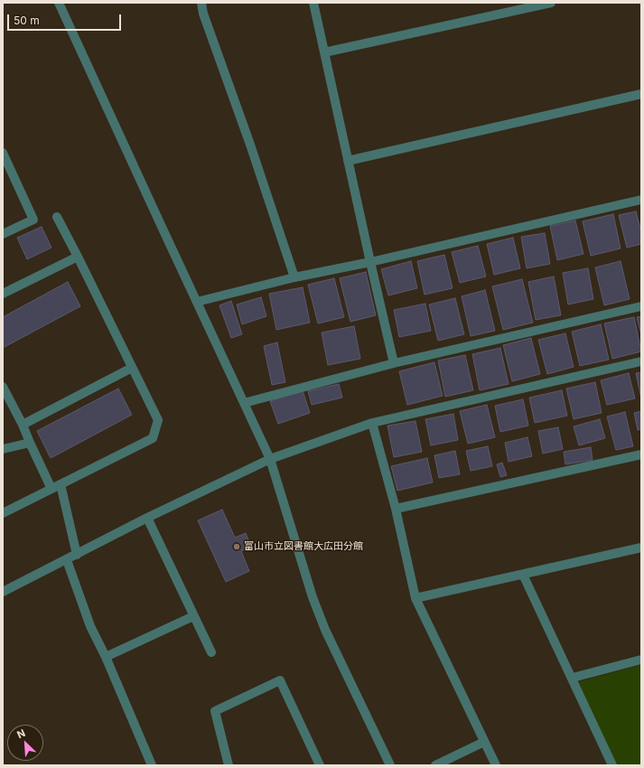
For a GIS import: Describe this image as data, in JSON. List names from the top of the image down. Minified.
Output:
{"places":["富山市立図書館大広田分館"],"scale_bar":"50 m","north":"top left"}
